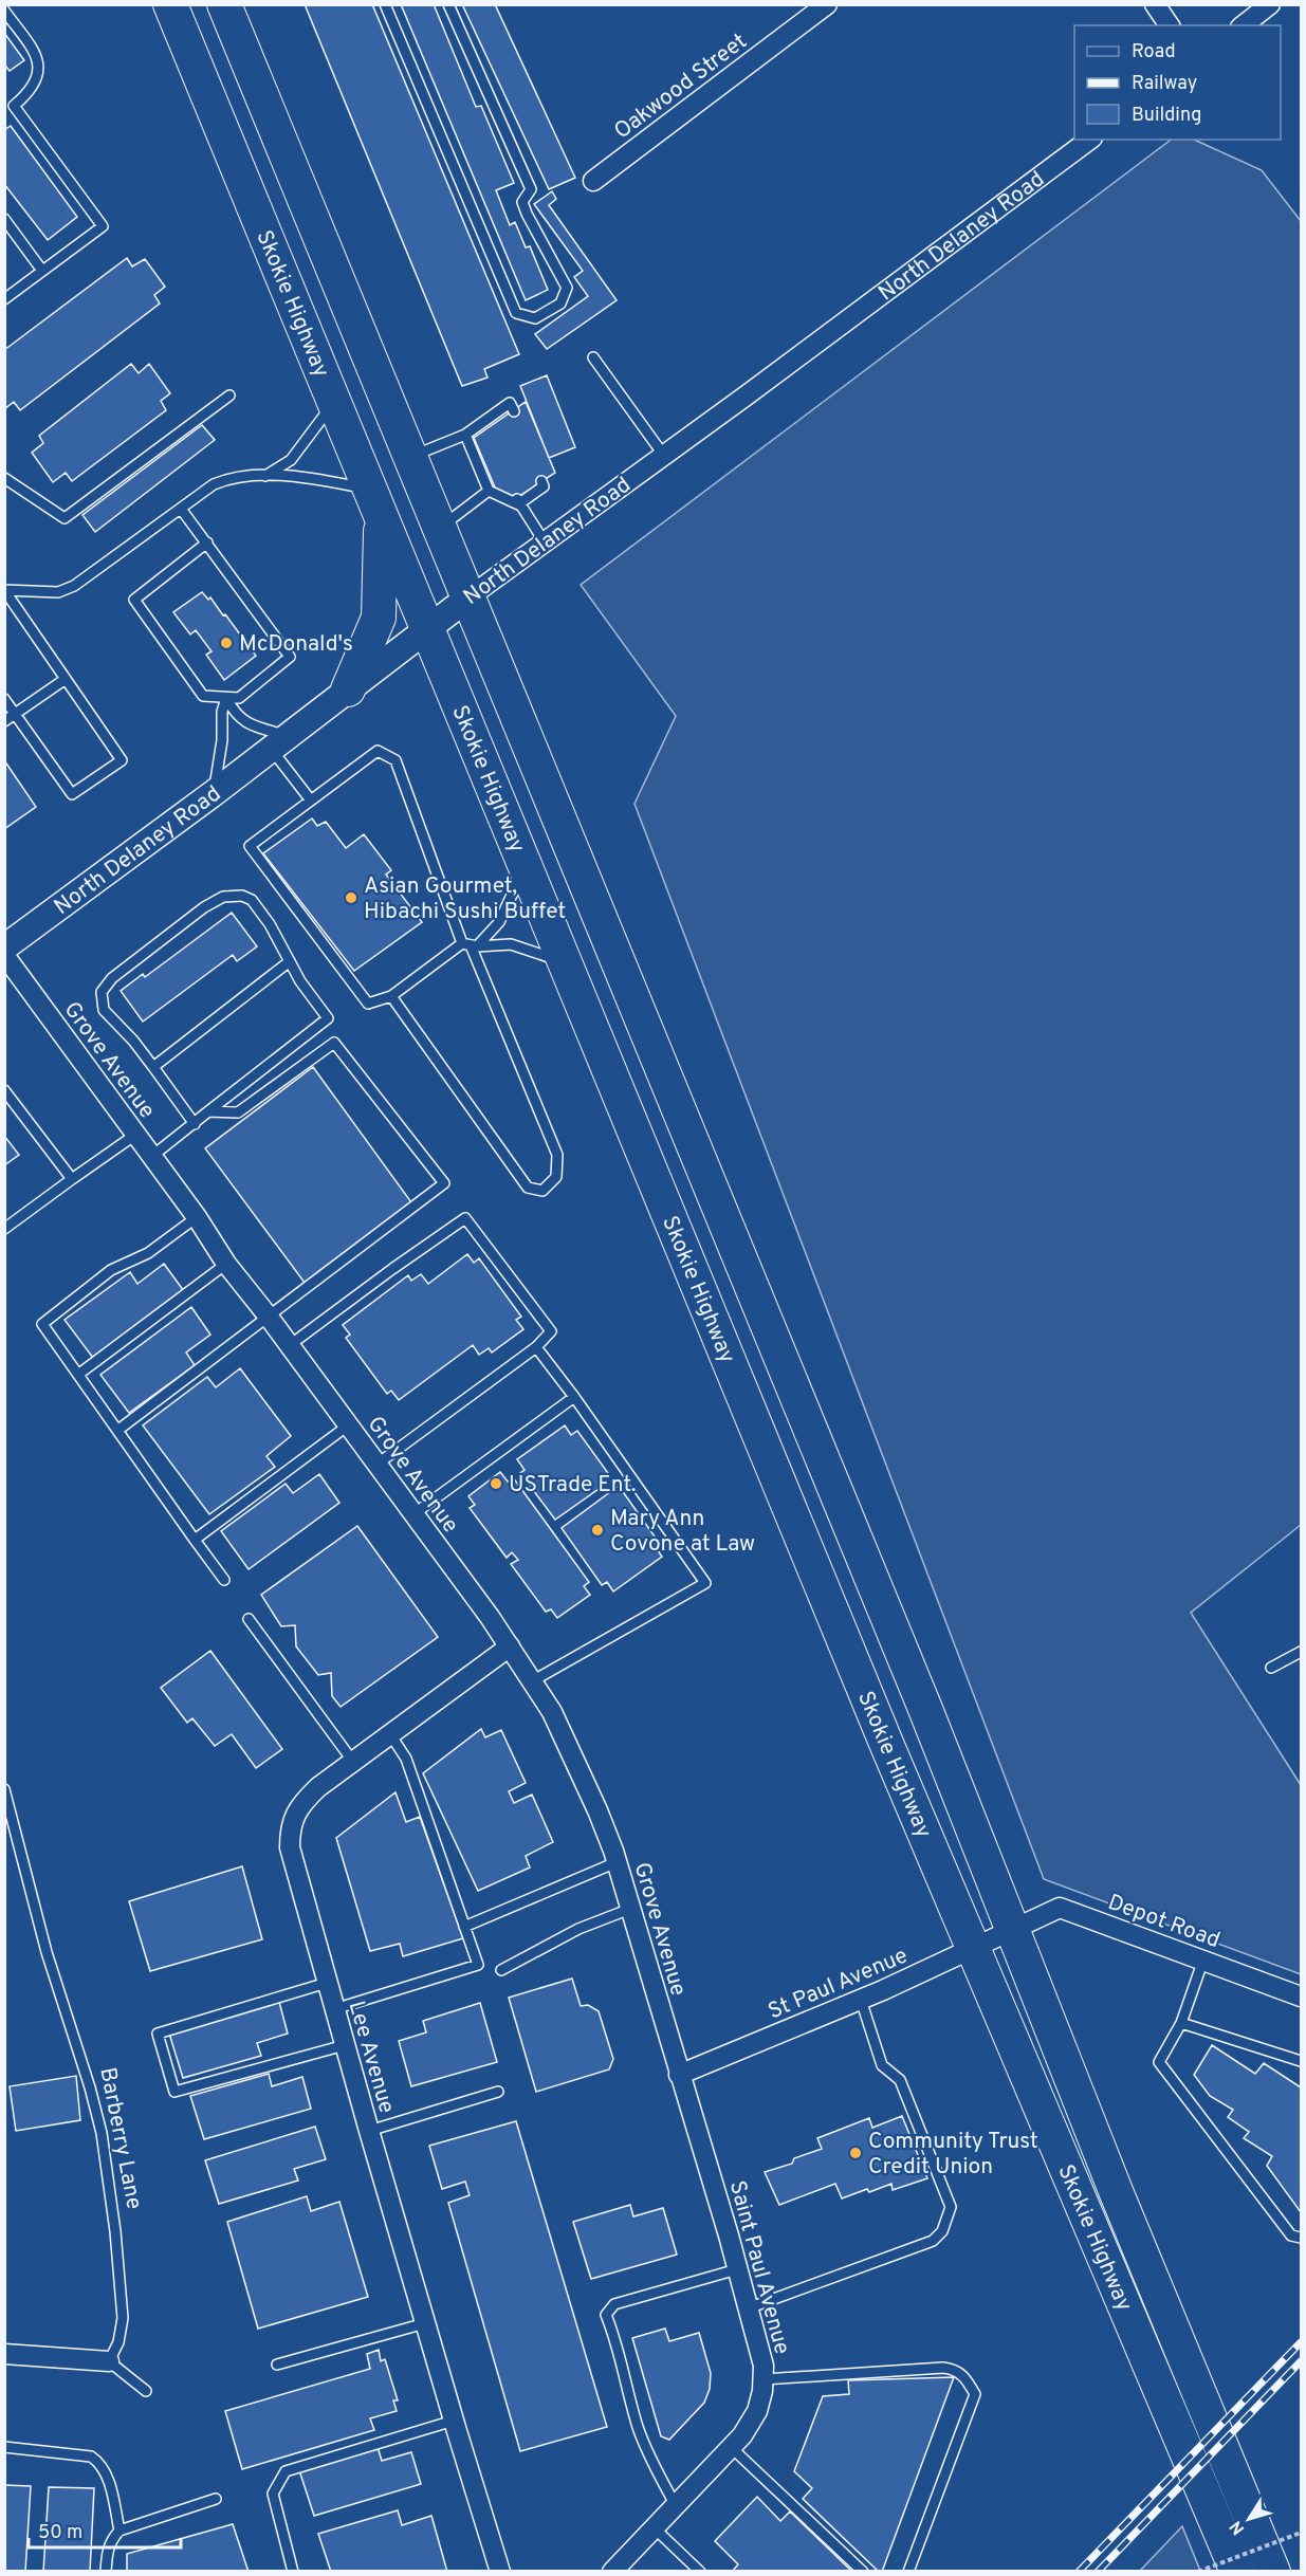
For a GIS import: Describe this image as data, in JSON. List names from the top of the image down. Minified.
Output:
{"streets":{"highway":["Skokie Highway"],"street":["Oakwood Street","North Delaney Road","Grove Avenue","Depot Road","St Paul Avenue","Lee Avenue","Saint Paul Avenue"],"lane":["Barberry Lane"]},"crossings":[["North Delaney Road","Skokie Highway"],["Skokie Highway","Depot Road"],["Skokie Highway","St Paul Avenue"],["Grove Avenue","St Paul Avenue"],["Grove Avenue","Lee Avenue"],["Grove Avenue","Saint Paul Avenue"],["Depot Road","St Paul Avenue"],["St Paul Avenue","Saint Paul Avenue"]],"places":["McDonald's","Asian Gourmet, Hibachi Sushi Buffet","USTrade Ent.","Mary Ann Covone at Law","Community Trust Credit Union"],"legend":["Road","Railway","Building"],"scale_bar":"50 m","north":"bottom left"}
